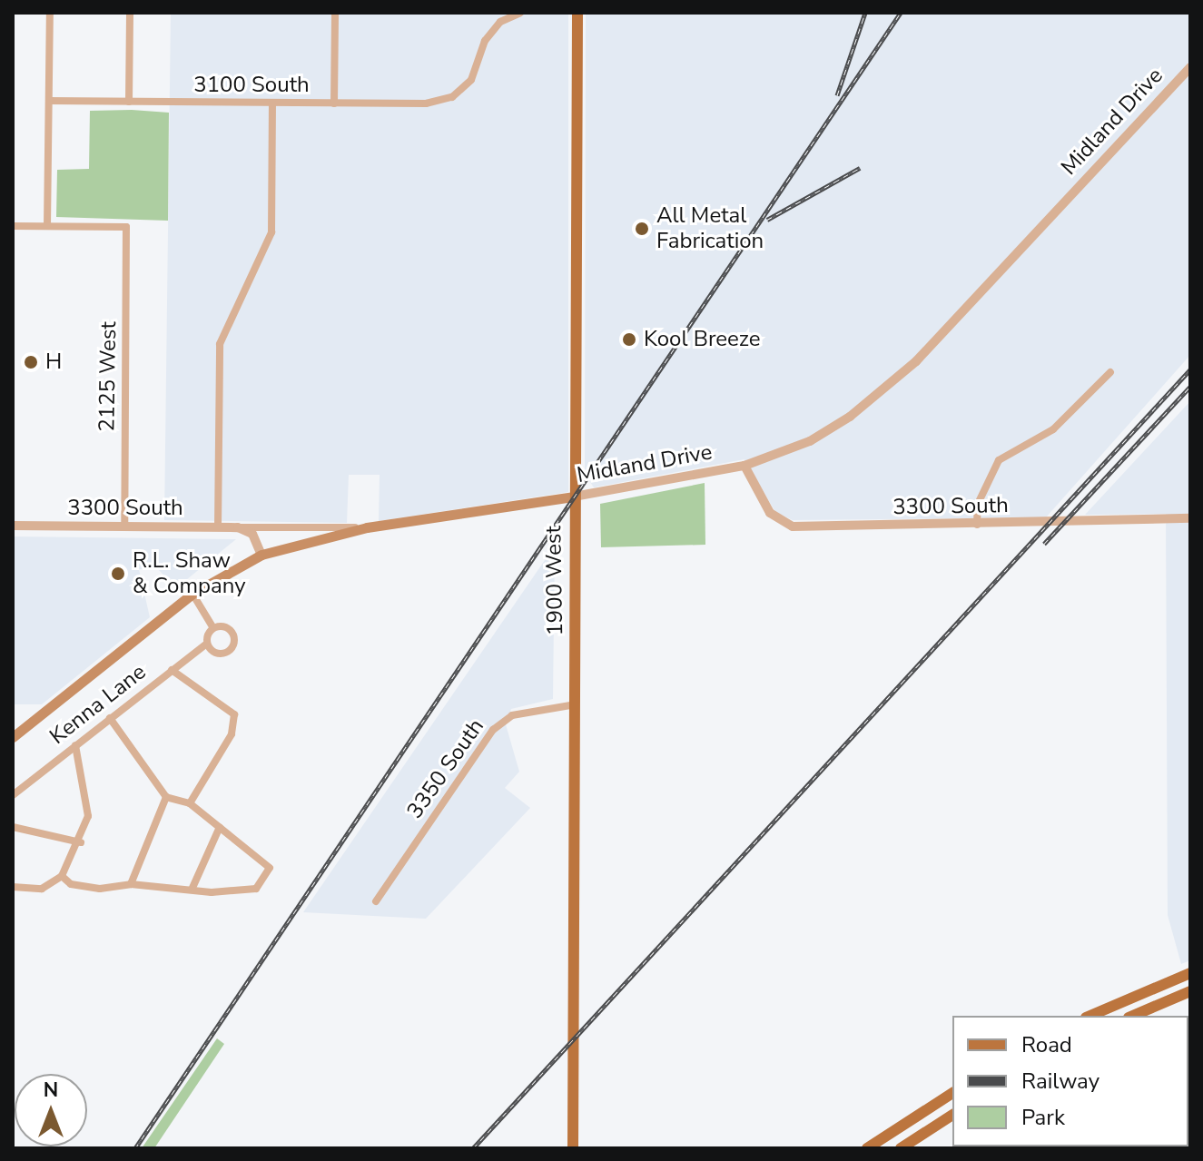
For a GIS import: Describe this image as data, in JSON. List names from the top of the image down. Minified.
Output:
{"streets":{"main road":["Midland Drive","1900 West"],"street":["3100 South","2125 West","3300 South","Kenna Lane","3350 South"]},"crossings":[["Midland Drive","3300 South"],["Midland Drive","1900 West"],["2125 West","3300 South"],["1900 West","3350 South"]],"places":["All Metal Fabrication","Kool Breeze","H","R.L. Shaw & Company"],"legend":["Road","Railway","Park"],"north":"top"}
